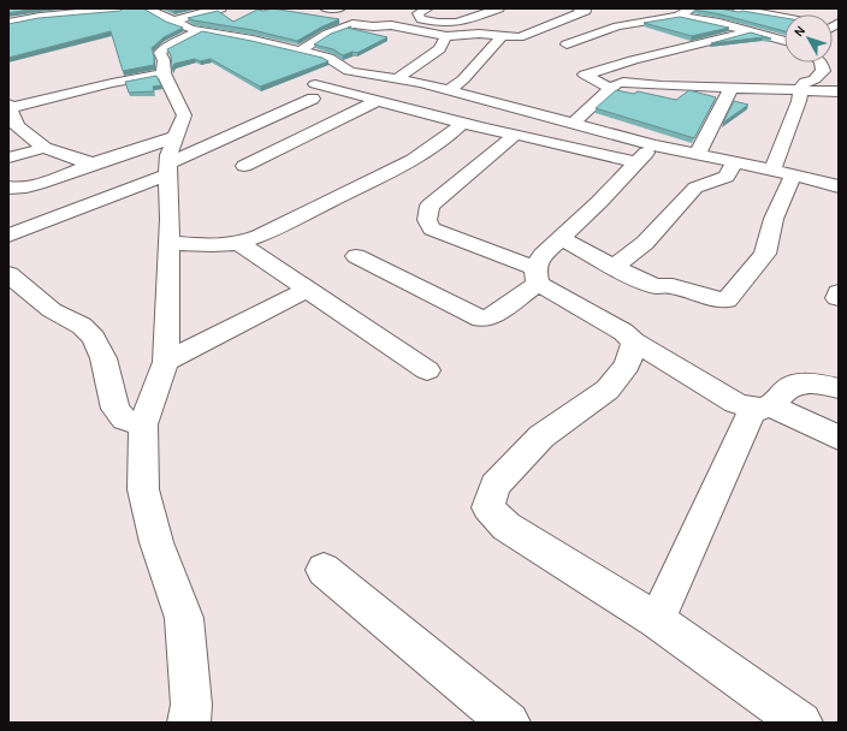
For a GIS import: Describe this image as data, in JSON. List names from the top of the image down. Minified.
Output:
{"north":"top left"}
